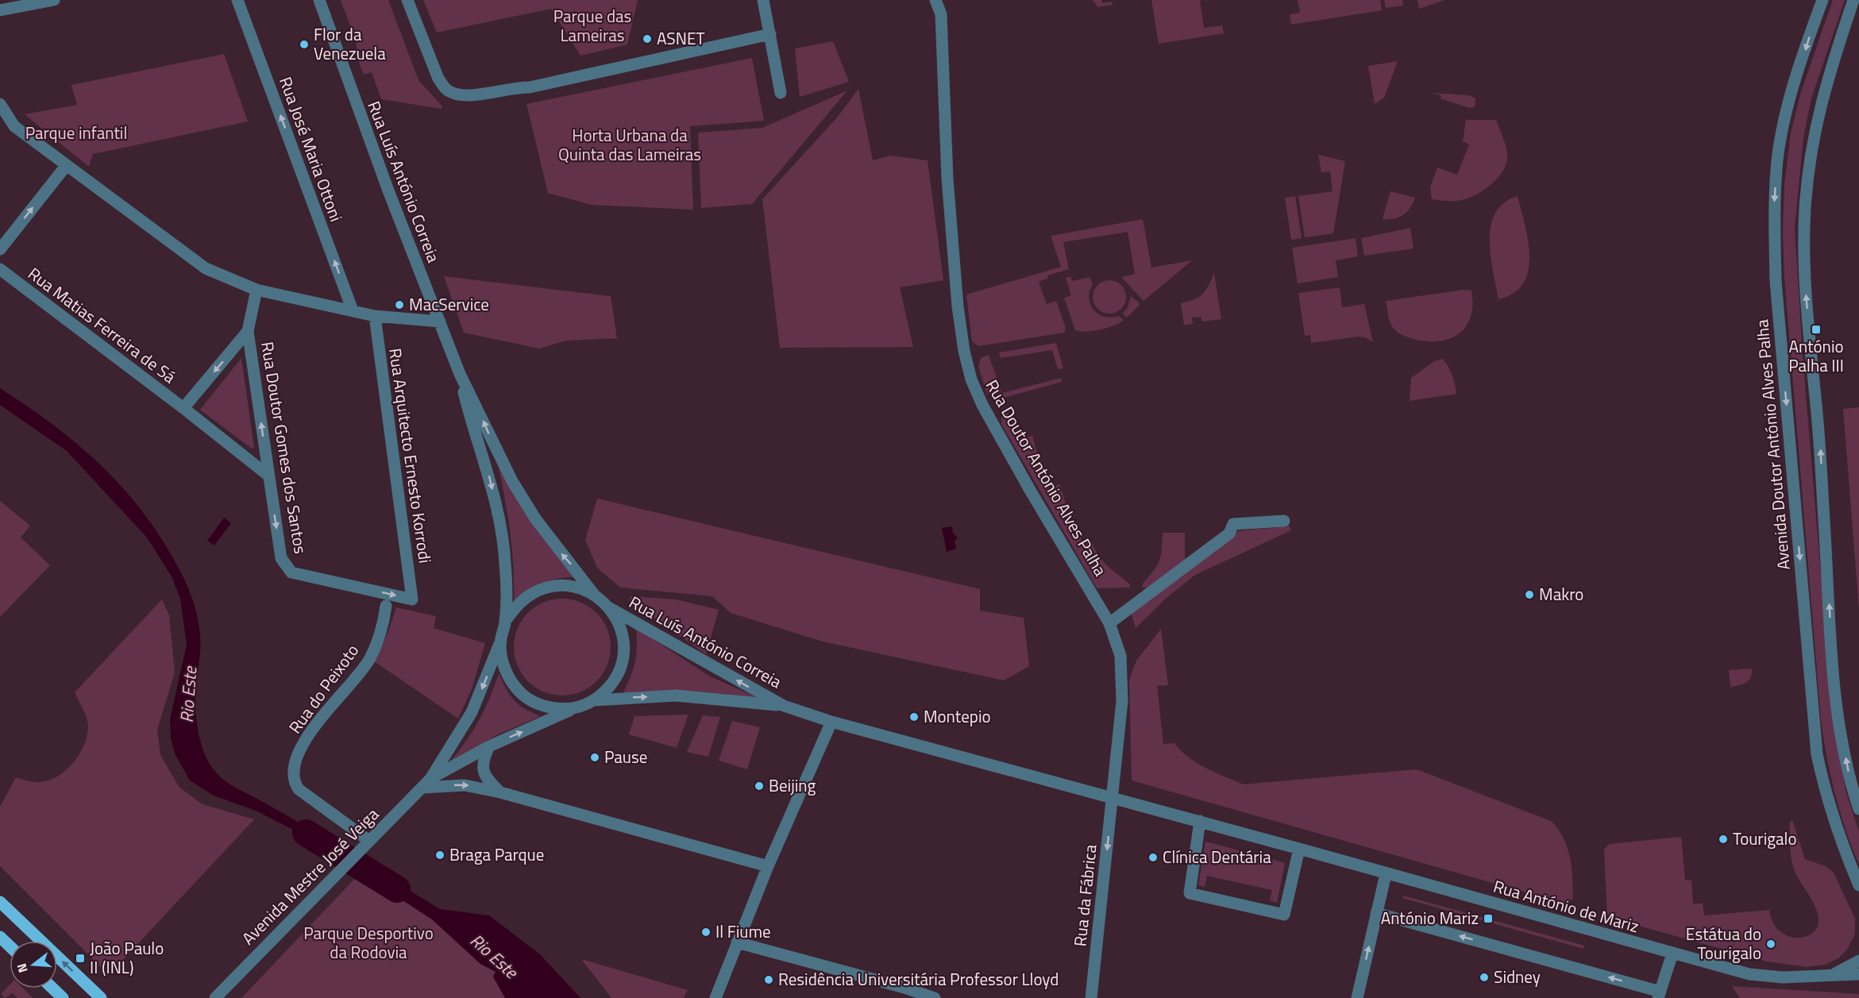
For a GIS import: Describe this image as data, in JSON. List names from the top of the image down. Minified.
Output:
{"streets":{"street":["Rua José Maria Ottoni","Rua Luís António Correia","Rua Matias Ferreira de Sá","Avenida Doutor António Alves Palha","Rua Doutor Gomes dos Santos","Rua Arquitecto Ernesto Korrodi","Rua Doutor António Alves Palha","Rua do Peixoto","Avenida Mestre José Veiga","Rua da Fábrica","Rua António de Mariz"]},"crossings":[["Rua Luís António Correia","Rua Doutor António Alves Palha"],["Rua Luís António Correia","Avenida Mestre José Veiga"],["Rua Luís António Correia","Rua da Fábrica"],["Rua Luís António Correia","Rua António de Mariz"],["Rua Matias Ferreira de Sá","Rua Doutor Gomes dos Santos"],["Rua Doutor Gomes dos Santos","Rua Arquitecto Ernesto Korrodi"],["Rua Doutor António Alves Palha","Rua da Fábrica"],["Rua Doutor António Alves Palha","Rua António de Mariz"],["Rua do Peixoto","Avenida Mestre José Veiga"],["Rua da Fábrica","Rua António de Mariz"]],"one_way":["Rua José Maria Ottoni","Rua da Fábrica"],"water":["Rio Este"],"parks":["Parque das Lameiras","Parque infantil","Horta Urbana da Quinta das Lameiras","Parque Desportivo da Rodovia"],"places":{"other":["ASNET","Flor da Venezuela","MacService","Makro","Montepio","Pause","Beijing","Tourigalo","Braga Parque","Clínica Dentária","Il Fiume","Estátua do Tourigalo","Sidney","Residência Universitária Professor Lloyd"],"transit":["António Palha III","António Mariz","João Paulo II (INL)"]},"north":"left"}
